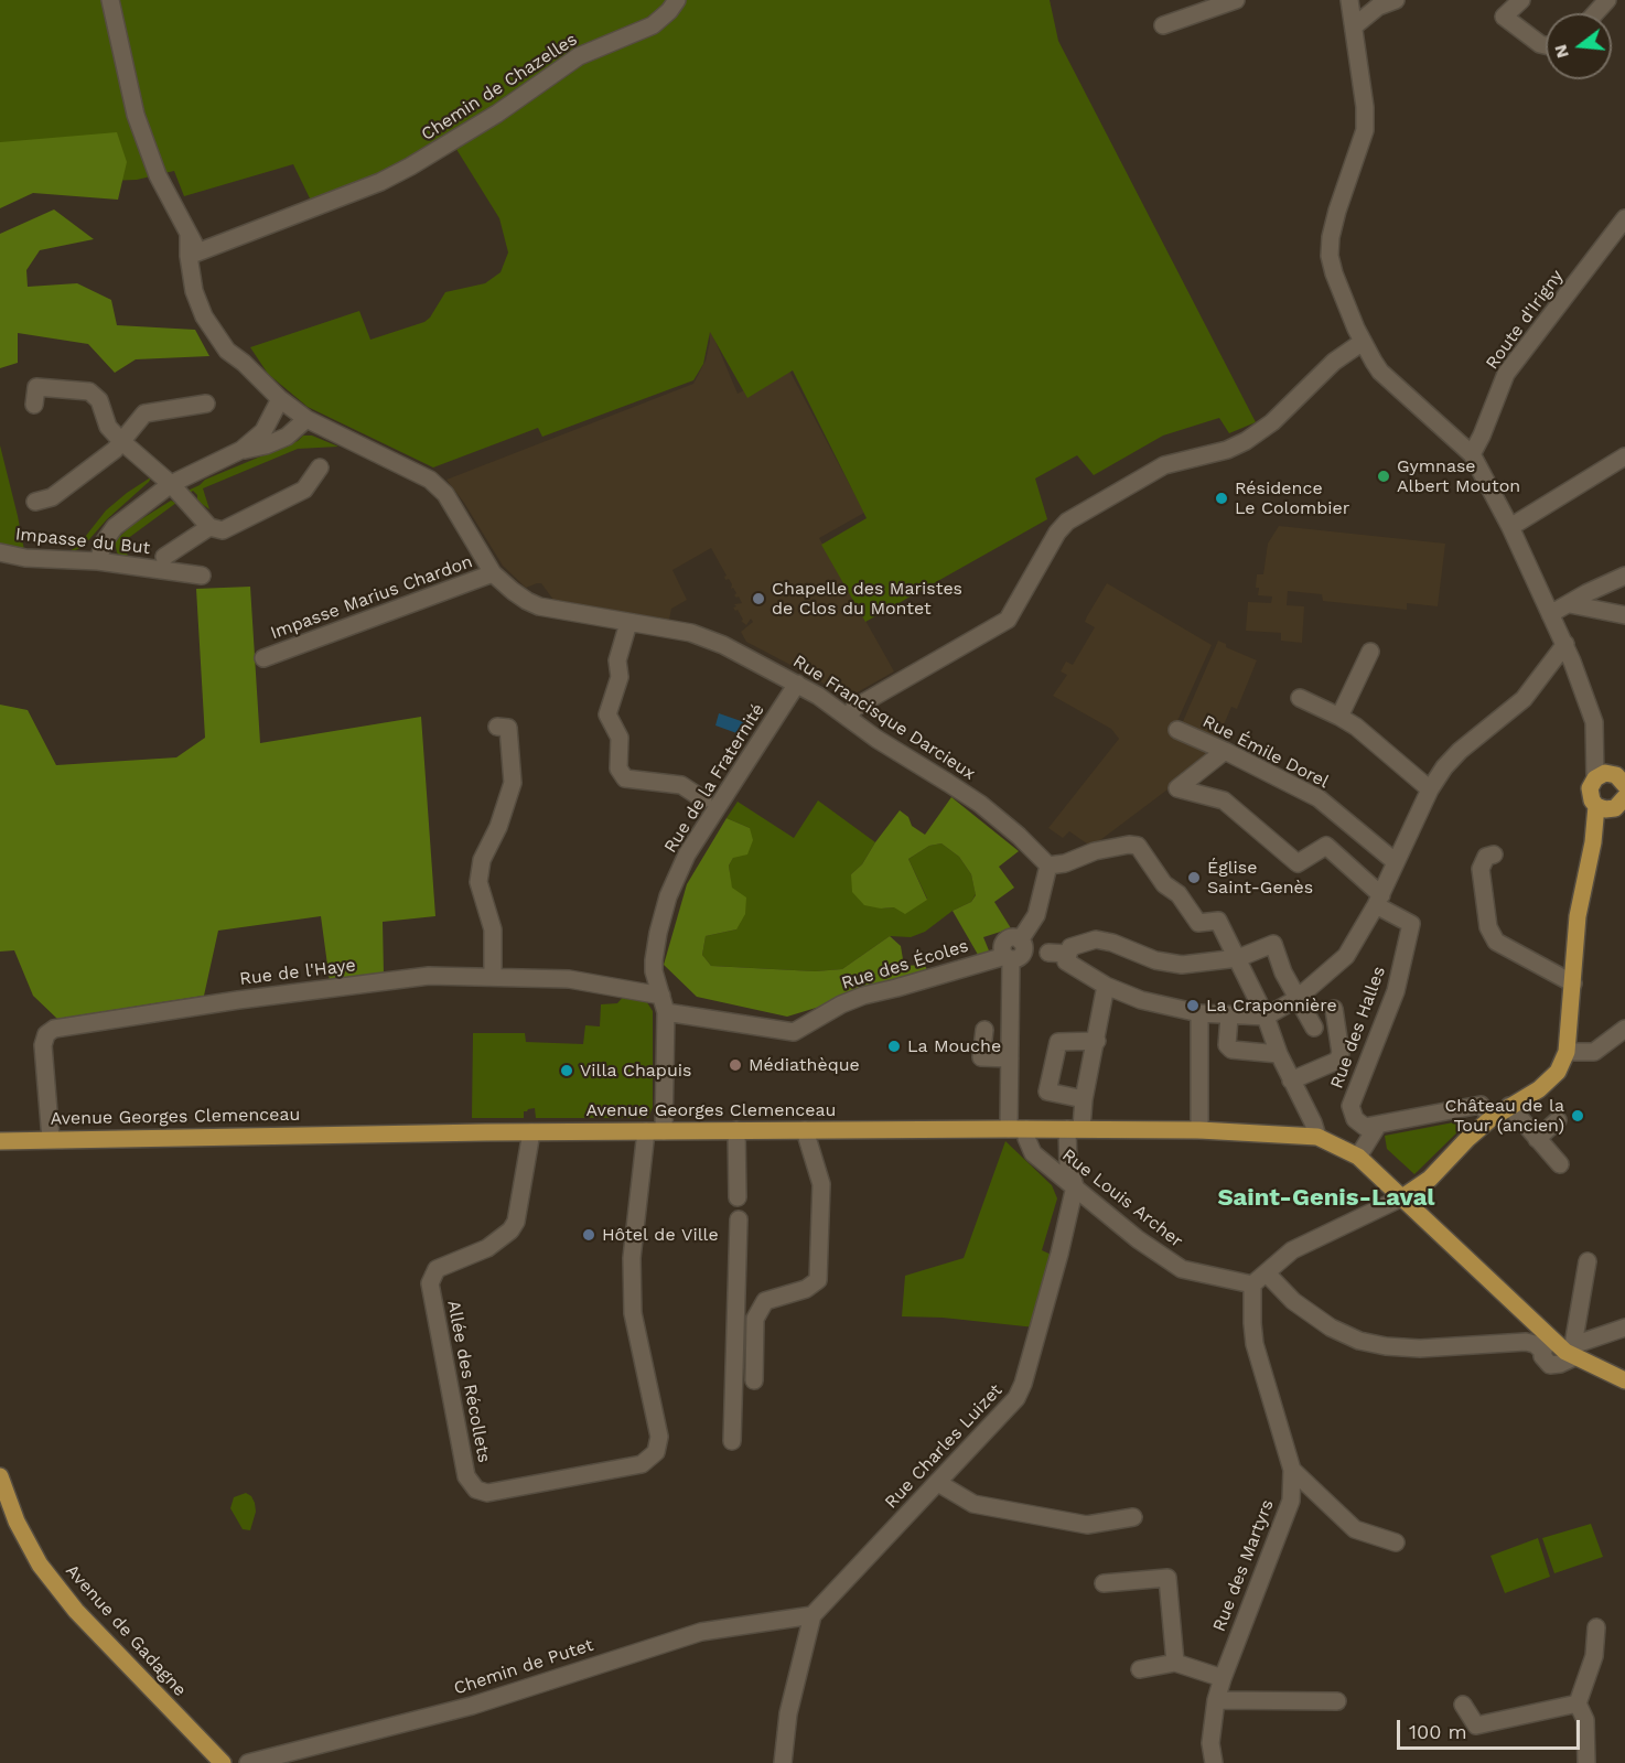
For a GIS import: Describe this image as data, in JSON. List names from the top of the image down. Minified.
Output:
{"streets":{"main road":["Avenue Georges Clemenceau","Avenue de Gadagne"],"street":["Chemin de Chazelles","Route d'Irigny","Impasse du But","Impasse Marius Chardon","Rue Francisque Darcieux","Rue Émile Dorel","Rue de la Fraternité","Rue des Écoles","Rue de l'Haye","Rue des Halles","Rue Louis Archer","Allée des Récollets","Rue Charles Luizet","Rue des Martyrs","Chemin de Putet"]},"crossings":[["Chemin de Chazelles","Rue Francisque Darcieux"],["Impasse Marius Chardon","Rue Francisque Darcieux"],["Rue Francisque Darcieux","Rue de la Fraternité"],["Rue de la Fraternité","Rue des Écoles"],["Rue de la Fraternité","Rue de l'Haye"],["Rue de la Fraternité","Avenue Georges Clemenceau"],["Rue de l'Haye","Avenue Georges Clemenceau"],["Avenue Georges Clemenceau","Rue Louis Archer"],["Avenue Georges Clemenceau","Allée des Récollets"],["Avenue Georges Clemenceau","Rue Charles Luizet"],["Rue Louis Archer","Rue Charles Luizet"],["Rue Louis Archer","Rue des Martyrs"],["Rue Charles Luizet","Chemin de Putet"]],"districts":["Saint-Genis-Laval"],"places":["Gymnase Albert Mouton","Résidence Le Colombier","Chapelle des Maristes de Clos du Montet","Église Saint-Genès","La Craponnière","La Mouche","Médiathèque","Villa Chapuis","Château de la Tour (ancien)","Hôtel de Ville"],"scale_bar":"100 m","north":"left"}
